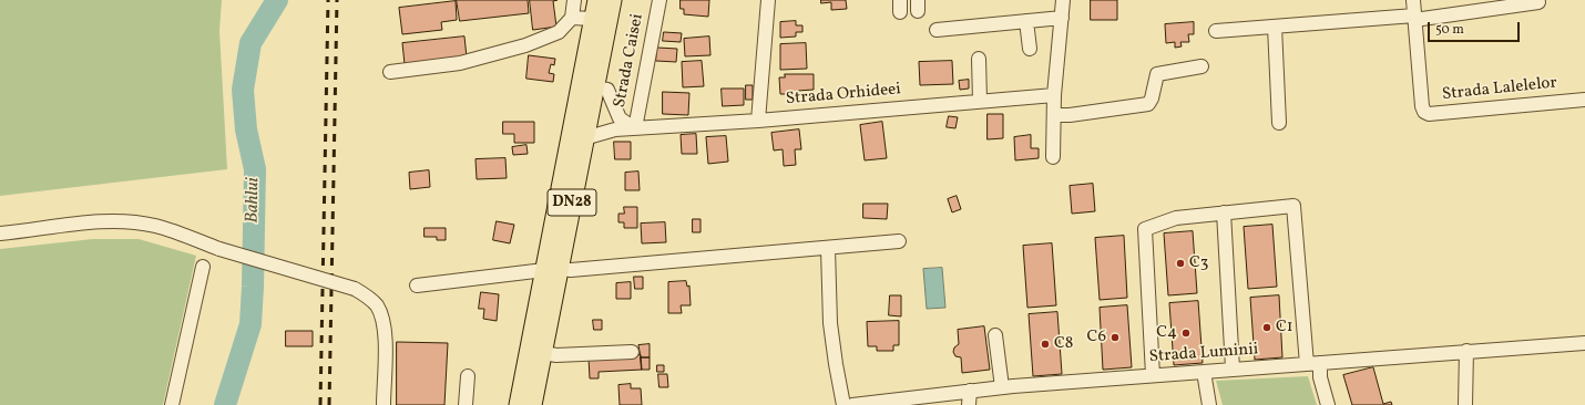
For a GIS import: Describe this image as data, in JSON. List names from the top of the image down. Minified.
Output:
{"streets":{"highway":["DN28"],"street":["Strada Caisei","Strada Lalelelor","Strada Orhideei","Strada Luminii"]},"crossings":[["Strada Caisei","Strada Orhideei"],["Strada Orhideei","DN28"]],"water":["Bahlui"],"places":["C3","C1","C4","C6","C8"],"scale_bar":"50 m"}
